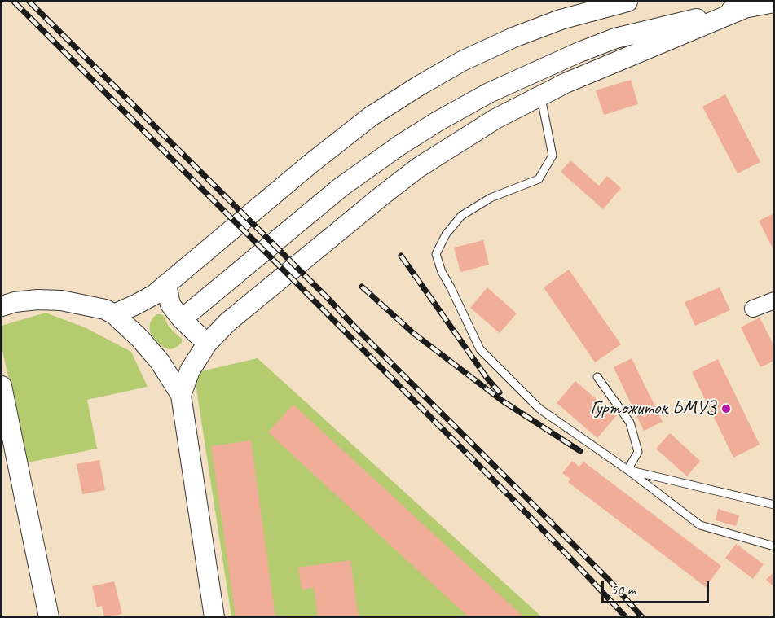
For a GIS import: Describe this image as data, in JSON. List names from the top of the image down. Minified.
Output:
{"places":["Гуртожиток БМУЗ"],"scale_bar":"50 m"}
